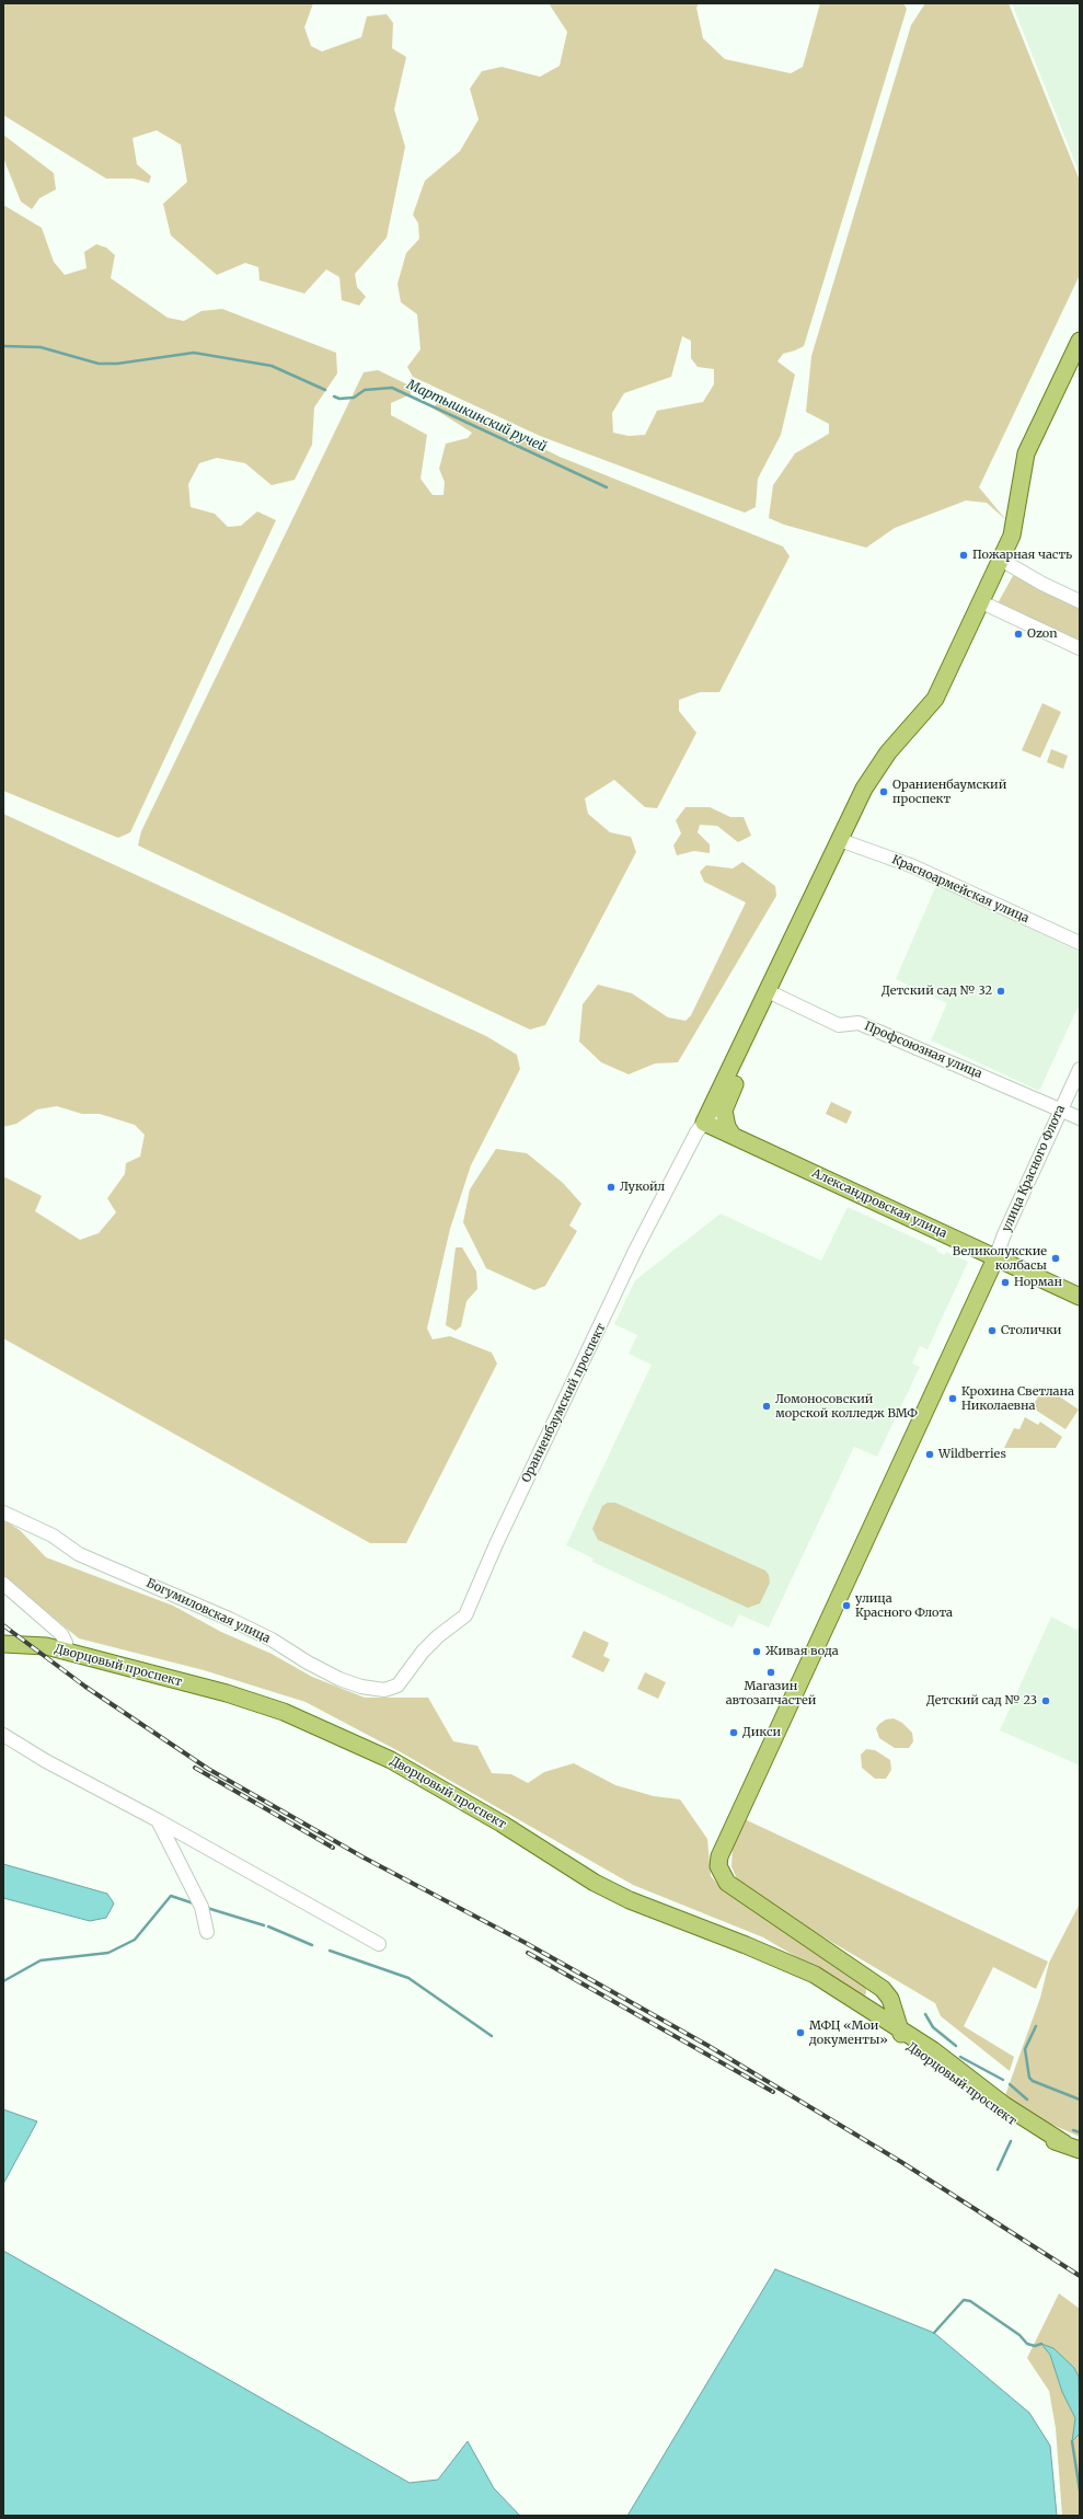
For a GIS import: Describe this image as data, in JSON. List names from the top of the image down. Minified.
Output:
{"streets":{"main road":["улица Красного Флота","Александровская улица","Ораниенбаумский проспект","Дворцовый проспект"],"street":["Красноармейская улица","Профсоюзная улица","Богумиловская улица"]},"crossings":[["Красноармейская улица","Ораниенбаумский проспект"],["Профсоюзная улица","улица Красного Флота"],["Профсоюзная улица","Ораниенбаумский проспект"],["улица Красного Флота","Александровская улица"],["улица Красного Флота","Дворцовый проспект"],["Александровская улица","Ораниенбаумский проспект"],["Ораниенбаумский проспект","Богумиловская улица"]],"water":["Мартышкинский ручей"],"places":["Пожарная часть","Ozon","Ораниенбаумский проспект","Детский сад № 32","Лукойл","Великолукские колбасы","Норман","Столички","Крохина Светлана Николаевна","Ломоносовский морской колледж ВМФ","Wildberries","улица Красного Флота","Живая вода","Магазин автозапчастей","Детский сад № 23","Дикси","МФЦ «Мои документы»"]}
